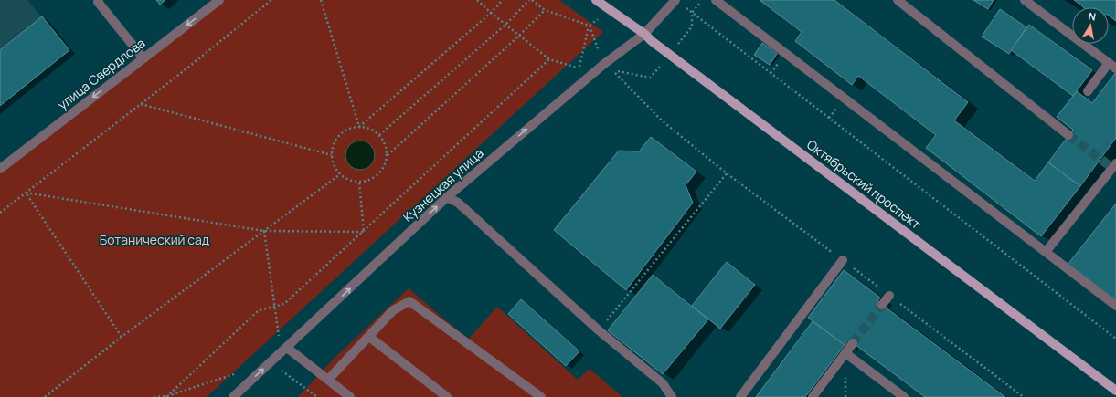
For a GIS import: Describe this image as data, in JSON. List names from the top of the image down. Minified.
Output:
{"streets":{"main road":["Октябрьский проспект"],"street":["улица Свердлова","Кузнецкая улица"]},"crossings":[["Октябрьский проспект","Кузнецкая улица"]],"one_way":["улица Свердлова","Кузнецкая улица"],"parks":["Ботанический сад"],"north":"top"}
